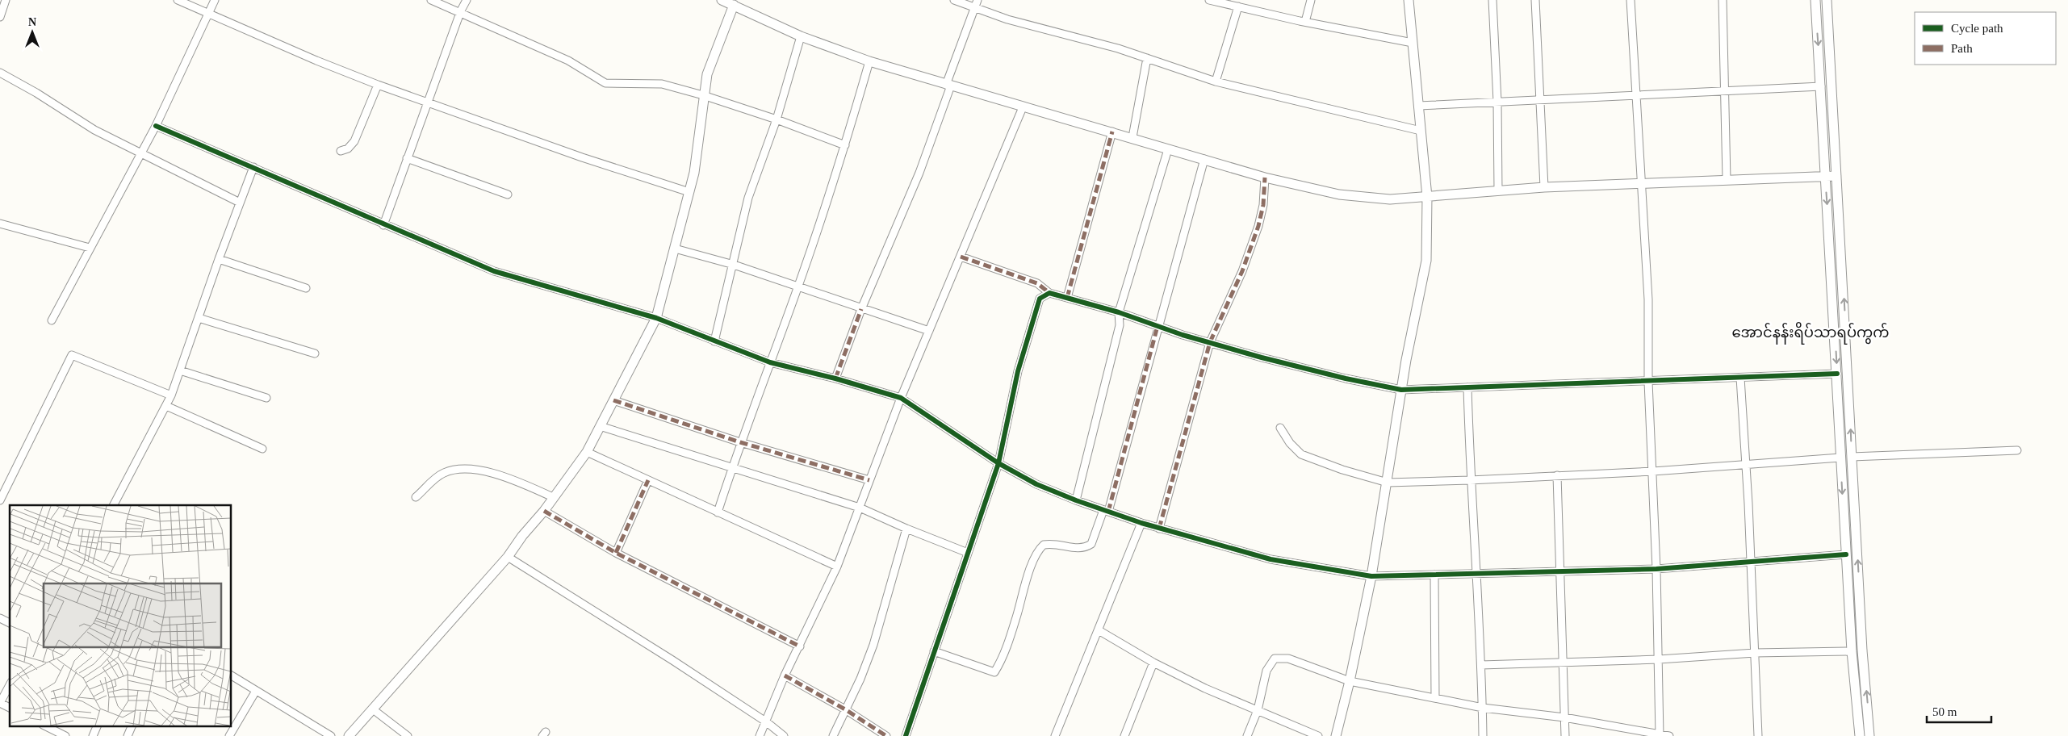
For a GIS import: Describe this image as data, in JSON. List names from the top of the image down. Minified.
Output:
{"districts":["အောင်နန်းရိပ်သာရပ်ကွက်"],"legend":["Cycle path","Path"],"scale_bar":"50 m","north":"top"}
